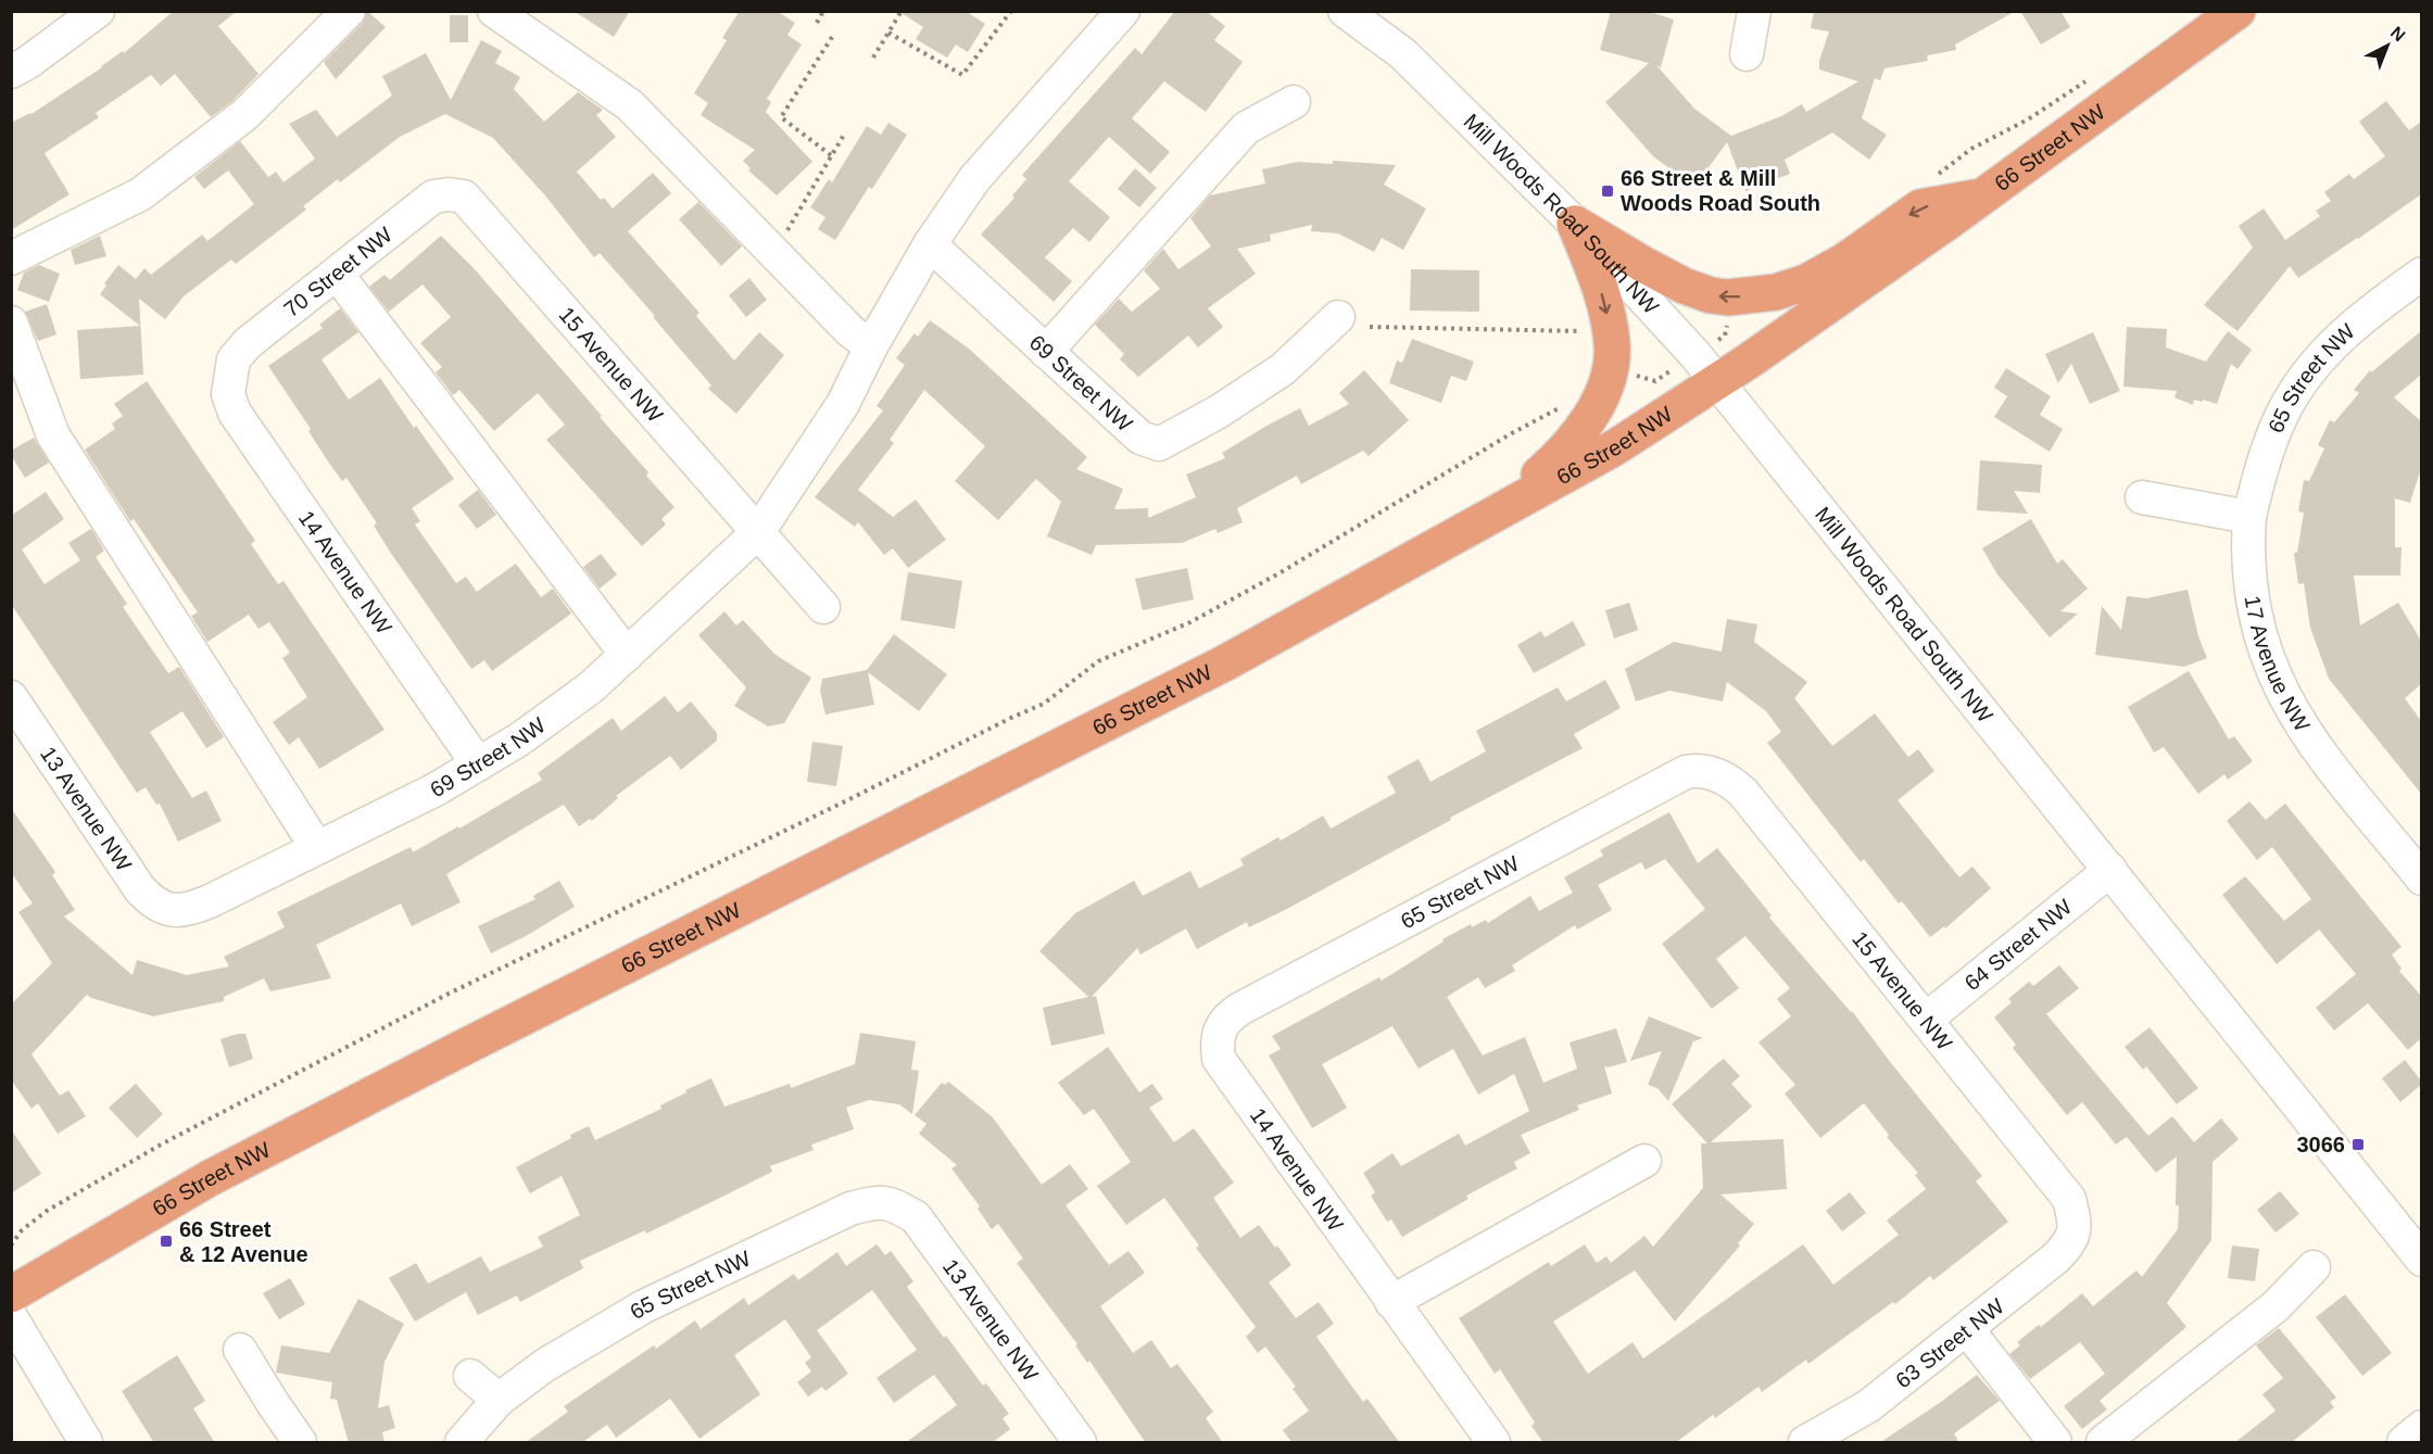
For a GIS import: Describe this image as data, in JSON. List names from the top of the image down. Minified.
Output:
{"streets":{"main road":["66 Street NW"],"street":["Mill Woods Road South NW","70 Street NW","15 Avenue NW","65 Street NW","69 Street NW","14 Avenue NW","17 Avenue NW","13 Avenue NW","64 Street NW","63 Street NW"]},"crossings":[["66 Street NW","Mill Woods Road South NW"],["Mill Woods Road South NW","64 Street NW"],["70 Street NW","15 Avenue NW"],["70 Street NW","14 Avenue NW"],["15 Avenue NW","65 Street NW"],["15 Avenue NW","69 Street NW"],["15 Avenue NW","64 Street NW"],["15 Avenue NW","63 Street NW"],["65 Street NW","14 Avenue NW"],["65 Street NW","17 Avenue NW"],["65 Street NW","13 Avenue NW"],["69 Street NW","14 Avenue NW"],["69 Street NW","13 Avenue NW"]],"places":{"transit":["66 Street & Mill Woods Road South","3066","66 Street & 12 Avenue"]},"north":"top right"}
